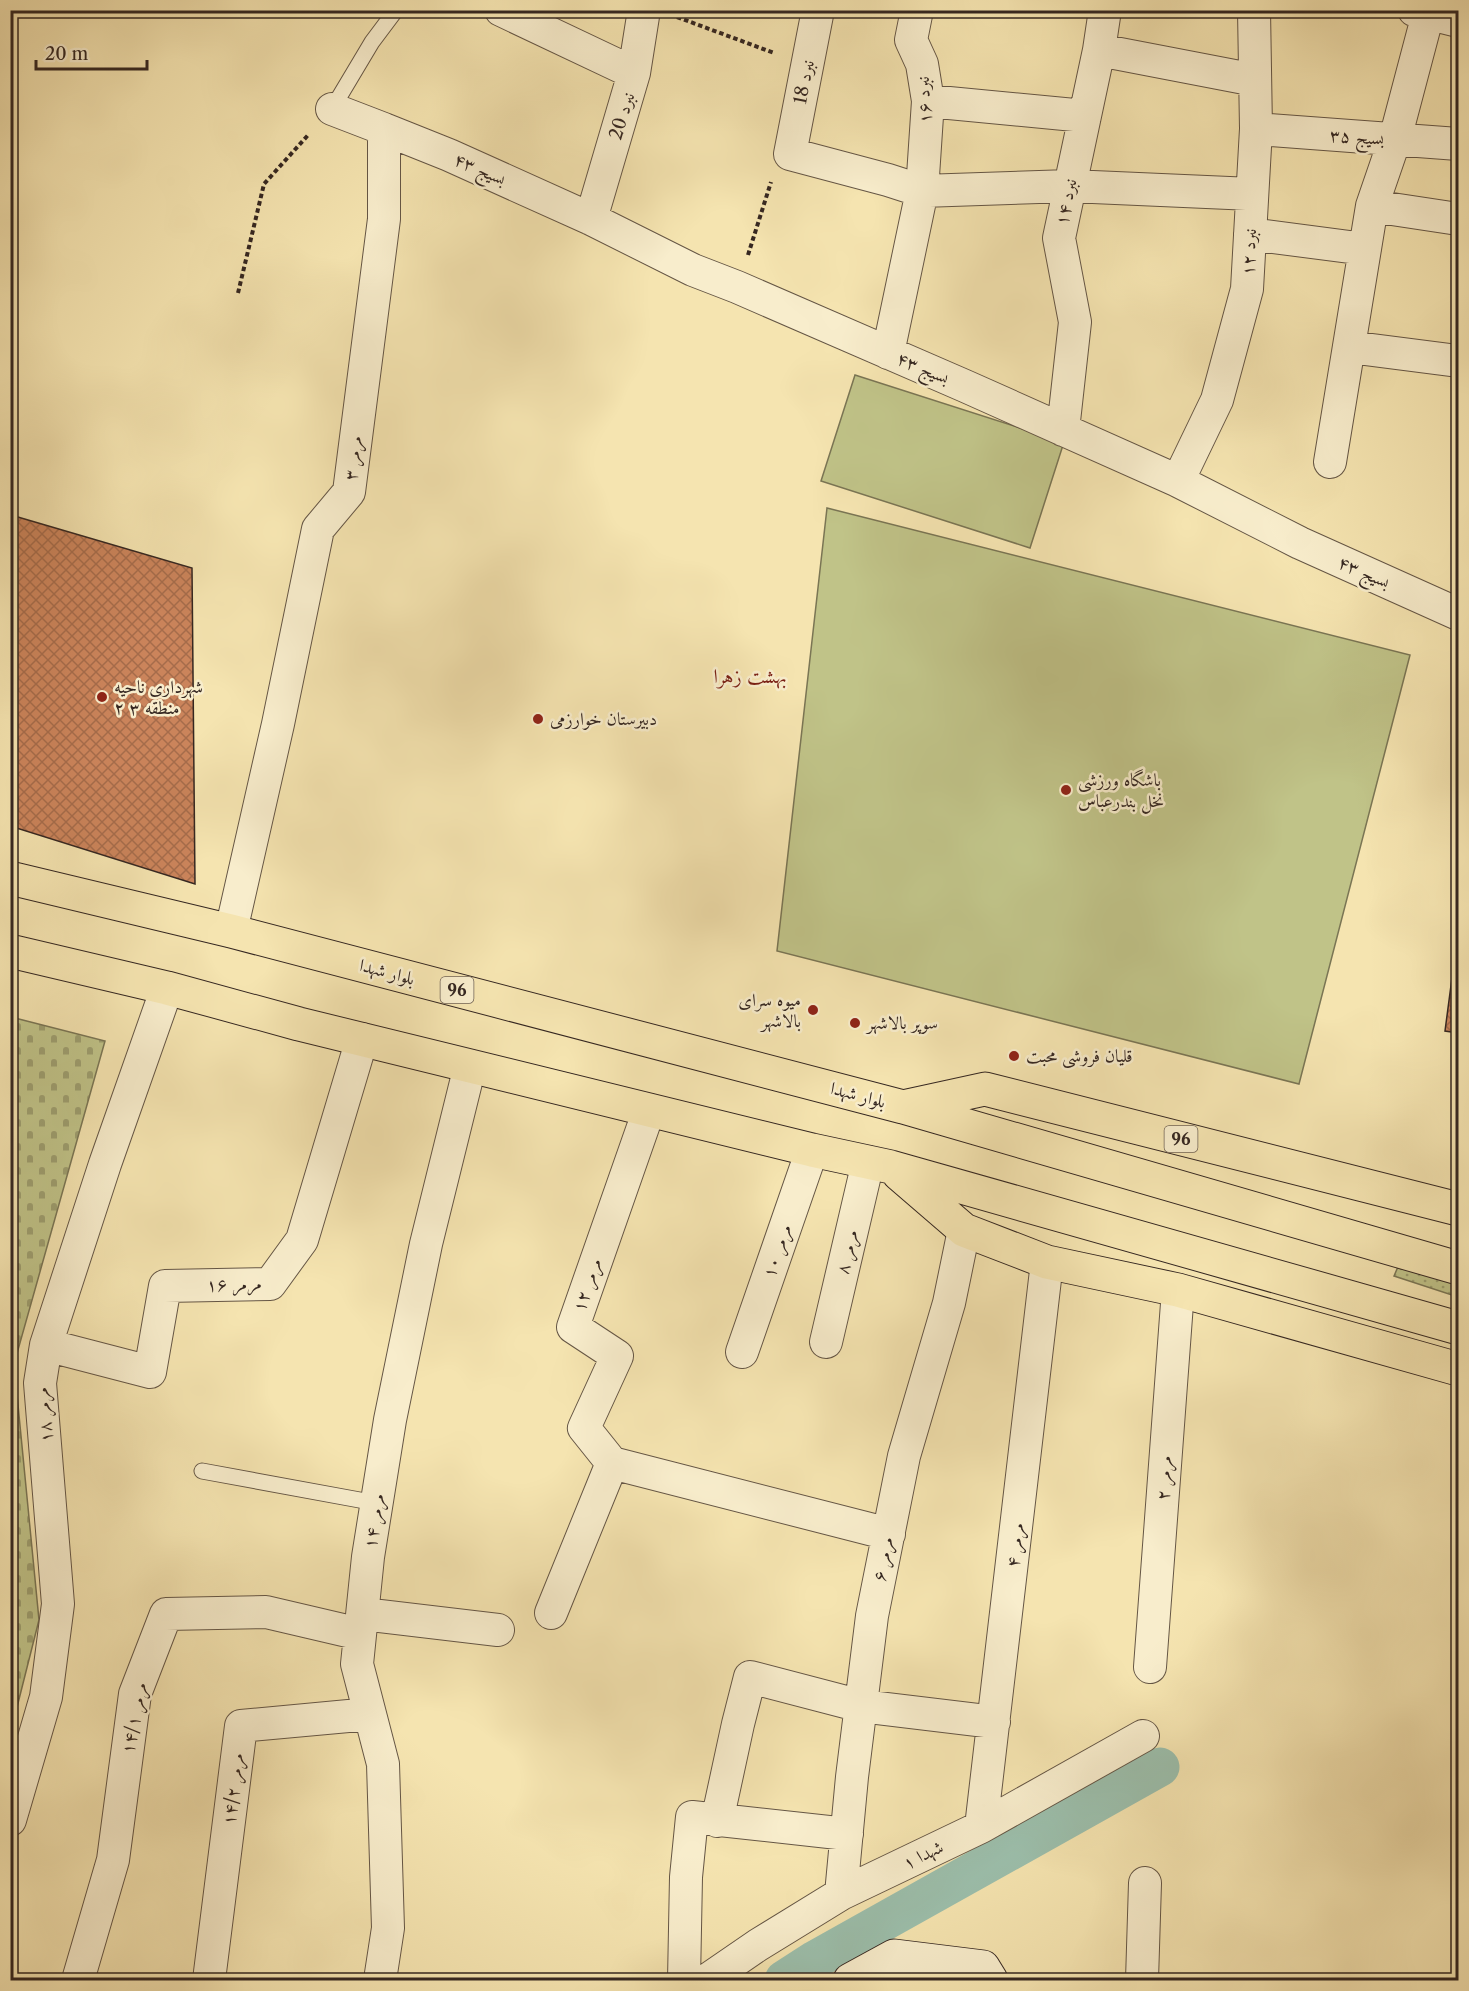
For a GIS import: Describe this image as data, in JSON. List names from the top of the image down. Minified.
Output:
{"streets":{"highway":["بلوار شهدا","96"],"street":["نبرد 18","نبرد ۱۶","نبرد 20","بسیج ۳۵","بسیج ۴۳","نبرد ۱۴","نبرد ۱۲","مرمر ۳","مرمر ۱۰","مرمر ۸","مرمر ۱۶","مرمر ۱۲","مرمر ۱۸","مرمر ۲","مرمر ۱۴","مرمر ۴","مرمر ۶","مرمر ۱۴/۱","مرمر ۱۴/۲","شهدا ۱"]},"crossings":[["نبرد ۱۶","بسیج ۴۳"],["نبرد 20","بسیج ۴۳"],["بسیج ۳۵","نبرد ۱۲"],["بسیج ۴۳","نبرد ۱۴"],["بسیج ۴۳","نبرد ۱۲"],["بسیج ۴۳","مرمر ۳"],["مرمر ۳","بلوار شهدا"],["بلوار شهدا","96"],["مرمر ۱۶","مرمر ۱۸"],["مرمر ۱۴","مرمر ۱۴/۱"],["مرمر ۱۴","مرمر ۱۴/۲"],["مرمر ۴","شهدا ۱"],["مرمر ۶","شهدا ۱"]],"districts":["بهشت زهرا"],"places":["شهرداری ناحیه ۲ منطقه ۳","دبیرستان خوارزمی","باشگاه ورزشی نخل بندرعباس","میوه سرای بالاشهر","سوپر بالاشهر","قلیان فروشی محبت"],"scale_bar":"20 m"}
